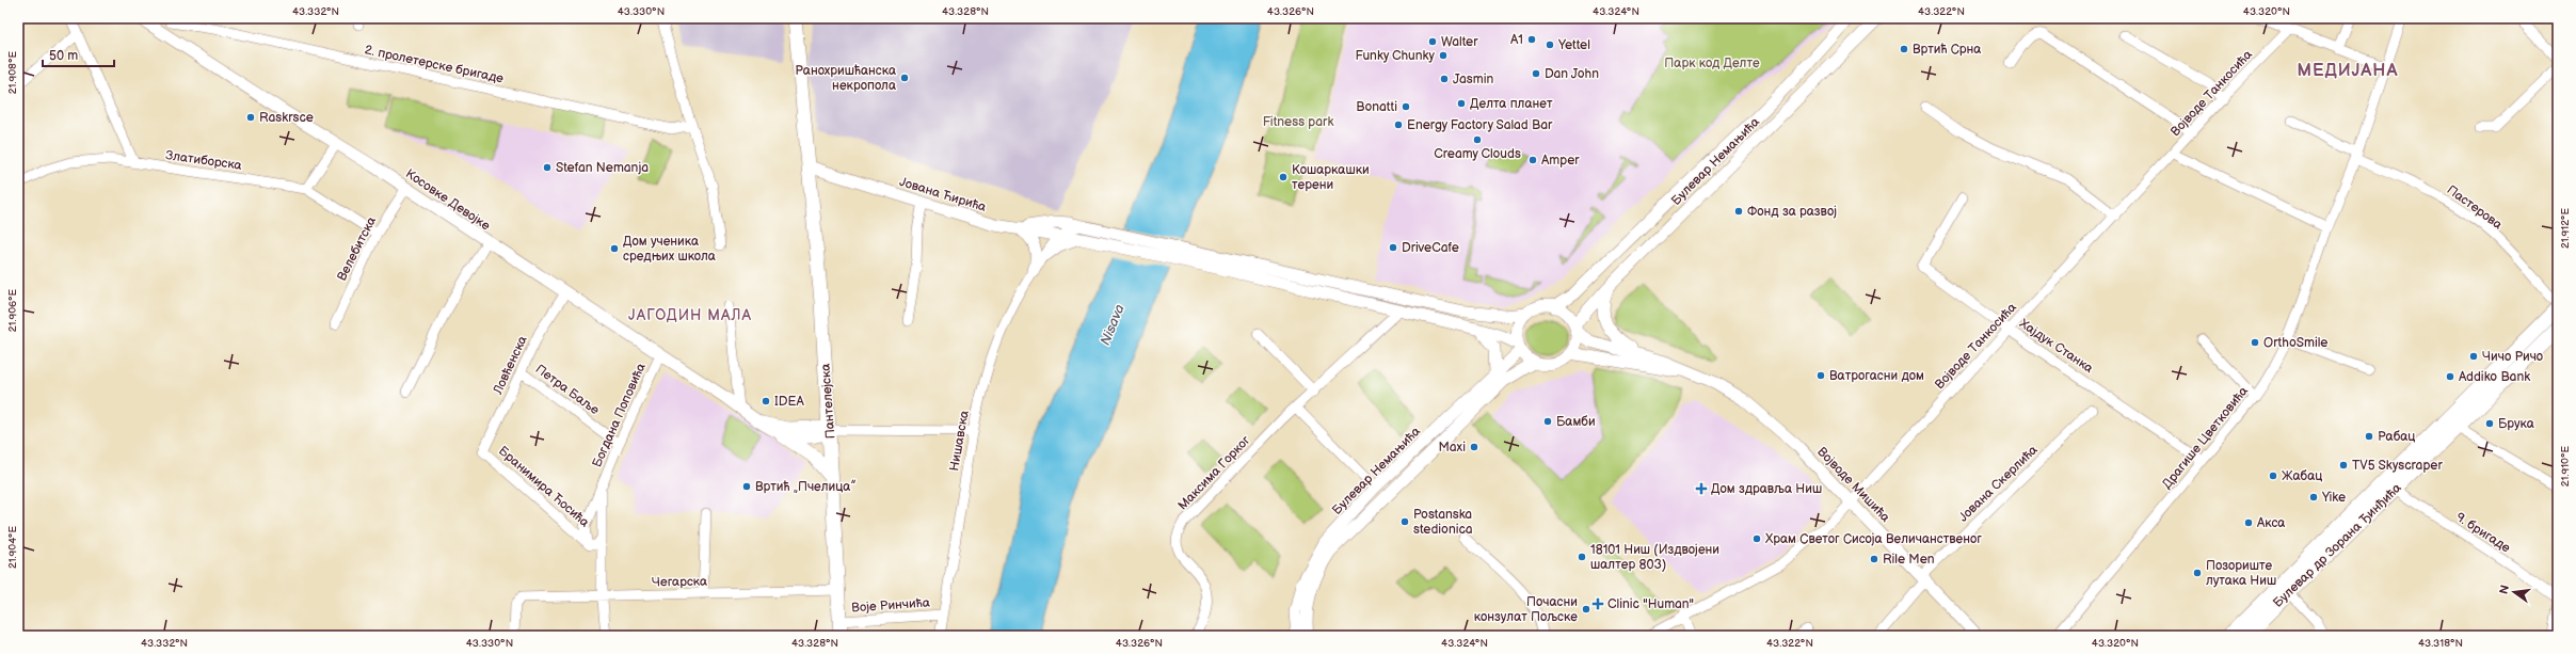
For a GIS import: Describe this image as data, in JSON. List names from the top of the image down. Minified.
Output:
{"streets":{"main road":["Пантелејска","Булевар др Зорана Ђинђића"],"street":["2. пролетерске бригаде","Војводе Танкосића","Златиборска","Булевар Немањића","Јована Ћирића","Косовке Девојке","Пастерова","Велебитска","Хајдук Станка","Ловћенска","Петра Баље","Богдана Поповића","Драгише Цветковића","Нишавска","Максима Горког","Јована Скерлића","Војводе Мишића","Бранимира Ћосића","9. бригаде","Чегарска","Воје Ринчића"]},"crossings":[["Војводе Танкосића","Хајдук Станка"],["Војводе Танкосића","Војводе Мишића"],["Златиборска","Велебитска"],["Булевар Немањића","Војводе Мишића"],["Јована Ћирића","Пантелејска"],["Јована Ћирића","Нишавска"],["Косовке Девојке","Велебитска"],["Косовке Девојке","Ловћенска"],["Косовке Девојке","Пантелејска"],["Косовке Девојке","Богдана Поповића"],["Пастерова","Драгише Цветковића"],["Хајдук Станка","Драгише Цветковића"],["Ловћенска","Петра Баље"],["Ловћенска","Бранимира Ћосића"],["Петра Баље","Богдана Поповића"],["Пантелејска","Чегарска"],["Пантелејска","Воје Ринчића"],["Богдана Поповића","Бранимира Ћосића"],["Богдана Поповића","Чегарска"],["Нишавска","Воје Ринчића"],["Јована Скерлића","Војводе Мишића"],["9. бригаде","Булевар др Зорана Ђинђића"]],"districts":["МЕДИЈАНА","ЈАГОДИН МАЛА"],"water":["Nisava"],"parks":["Парк код Делте","Fitness park"],"places":{"other":["A1","Walter","Yettel","Вртић Срна","Funky Chunky","Dan John","Ранохришћанска некропола","Jasmin","Делта планет","Bonatti","Raskrsce","Energy Factory Salad Bar","Creamy Clouds","Amper","Stefan Nemanja","Кошаркашки терени","Фонд за развој","DriveCafe","Дом ученика средњих школа","OrthoSmile","Чичо Ричо","Ватрогасни дом","Addiko Bank","IDEA","Бамби","Брука","Рабац","Maxi","TV5 Skyscraper","Жабац","Вртић „Пчелица”","Yike","Postanska stedionica","Акса","Храм Светог Сисоја Величанственог","18101 Ниш (Издвојени шалтер 803)","Rile Men","Позориште лутака Ниш","Почасни конзулат Пољске"],"health":["Дом здравља Ниш","Clinic \"Human\""]},"scale_bar":"50 m","north":"left","coordinates":["43.332°N","43.330°N","43.328°N","43.326°N","43.324°N","43.322°N","43.320°N","21.908°E","21.912°E","21.906°E","21.910°E","21.904°E","43.318°N"]}
